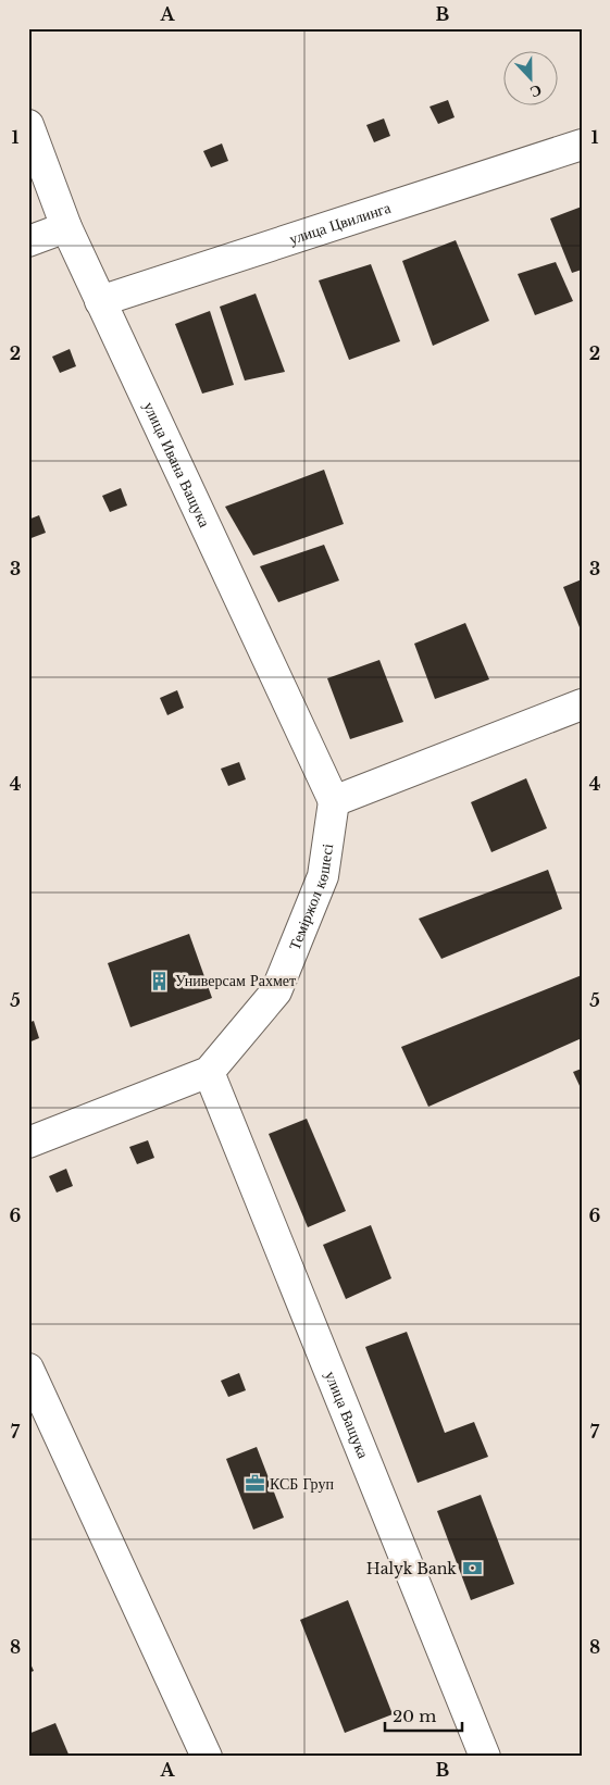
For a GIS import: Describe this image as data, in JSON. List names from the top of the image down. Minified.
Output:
{"streets":{"street":["улица Цвилинга","улица Ивана Ващука","Теміржол көшесі","улица Ващука"]},"crossings":[["улица Цвилинга","улица Ивана Ващука"],["улица Ивана Ващука","Теміржол көшесі"],["Теміржол көшесі","улица Ващука"]],"places":{"building":["Универсам Рахмет"],"office":["КСБ Груп"],"bank":["Halyk Bank"]},"scale_bar":"20 m","north":"bottom","grid":{"columns":["A","B"],"rows":["1","2","3","4","5","6","7","8"]}}
